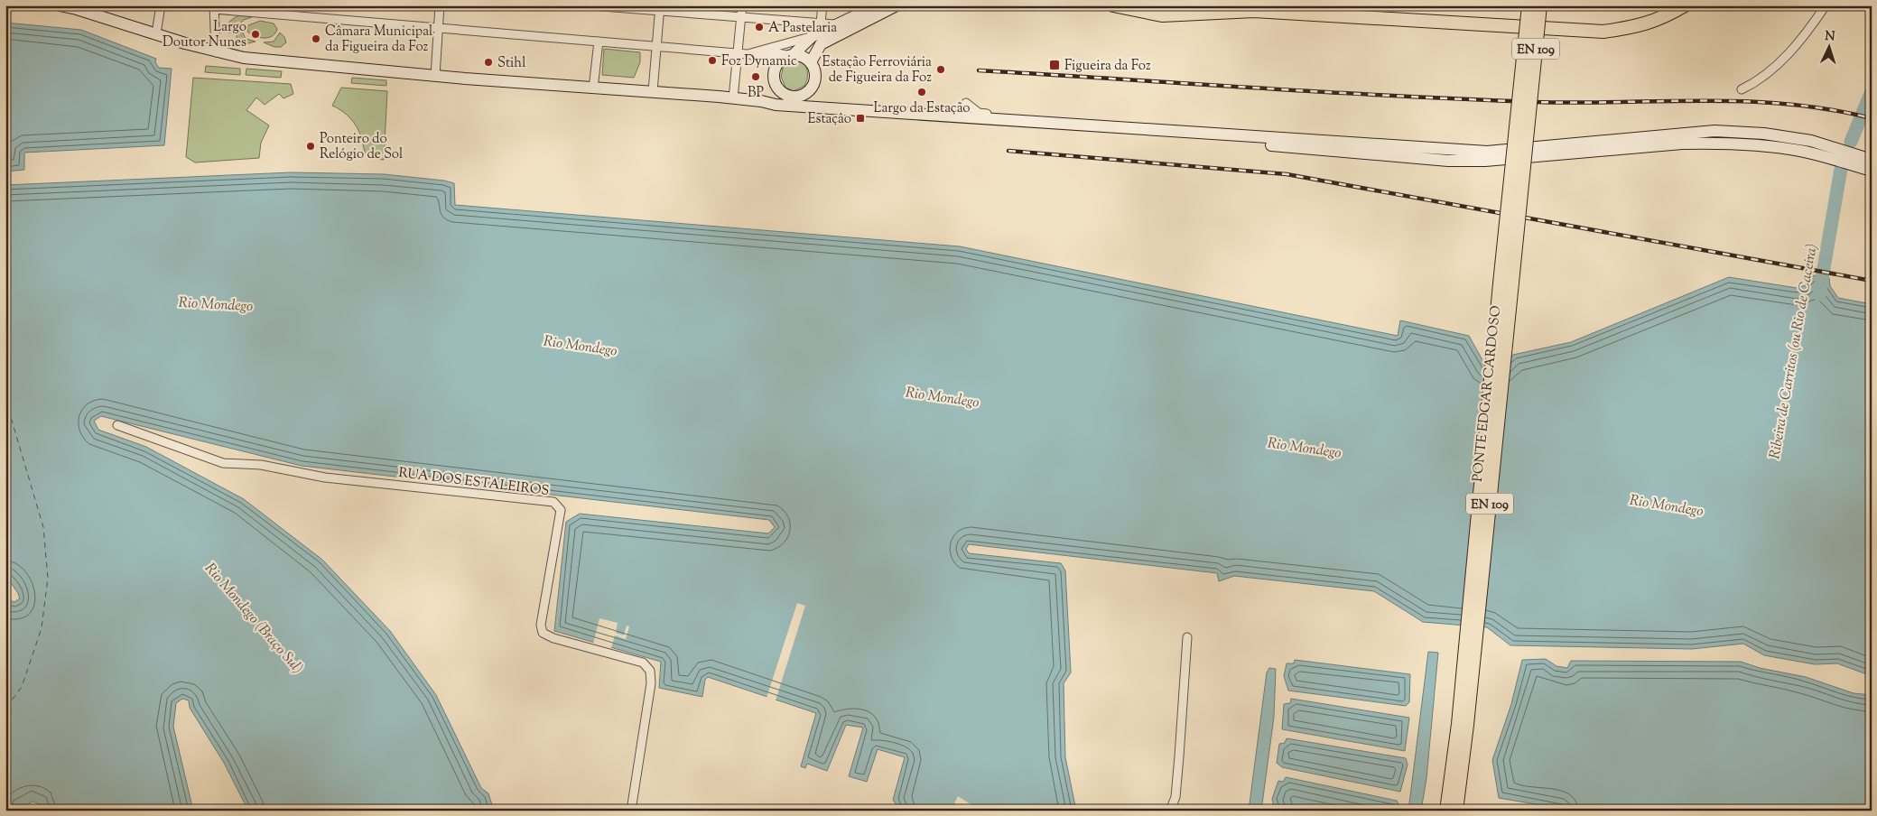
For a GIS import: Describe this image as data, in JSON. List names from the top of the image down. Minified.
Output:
{"streets":{"main road":["EN 109","PONTE EDGAR CARDOSO"],"street":["RUA DOS ESTALEIROS"]},"water":["Rio Mondego","Ribeira de Carritos (ou Rio de Caceira)","Rio Mondego (Braço Sul)"],"places":{"other":["A Pastelaria","Largo Doutor Nunes","Câmara Municipal da Figueira da Foz","Foz Dynamic","Stihl","Estação Ferroviária de Figueira da Foz","BP","Largo da Estação","Ponteiro do Relógio de Sol"],"transit":["Figueira da Foz","Estaçâo"]},"north":"top"}
